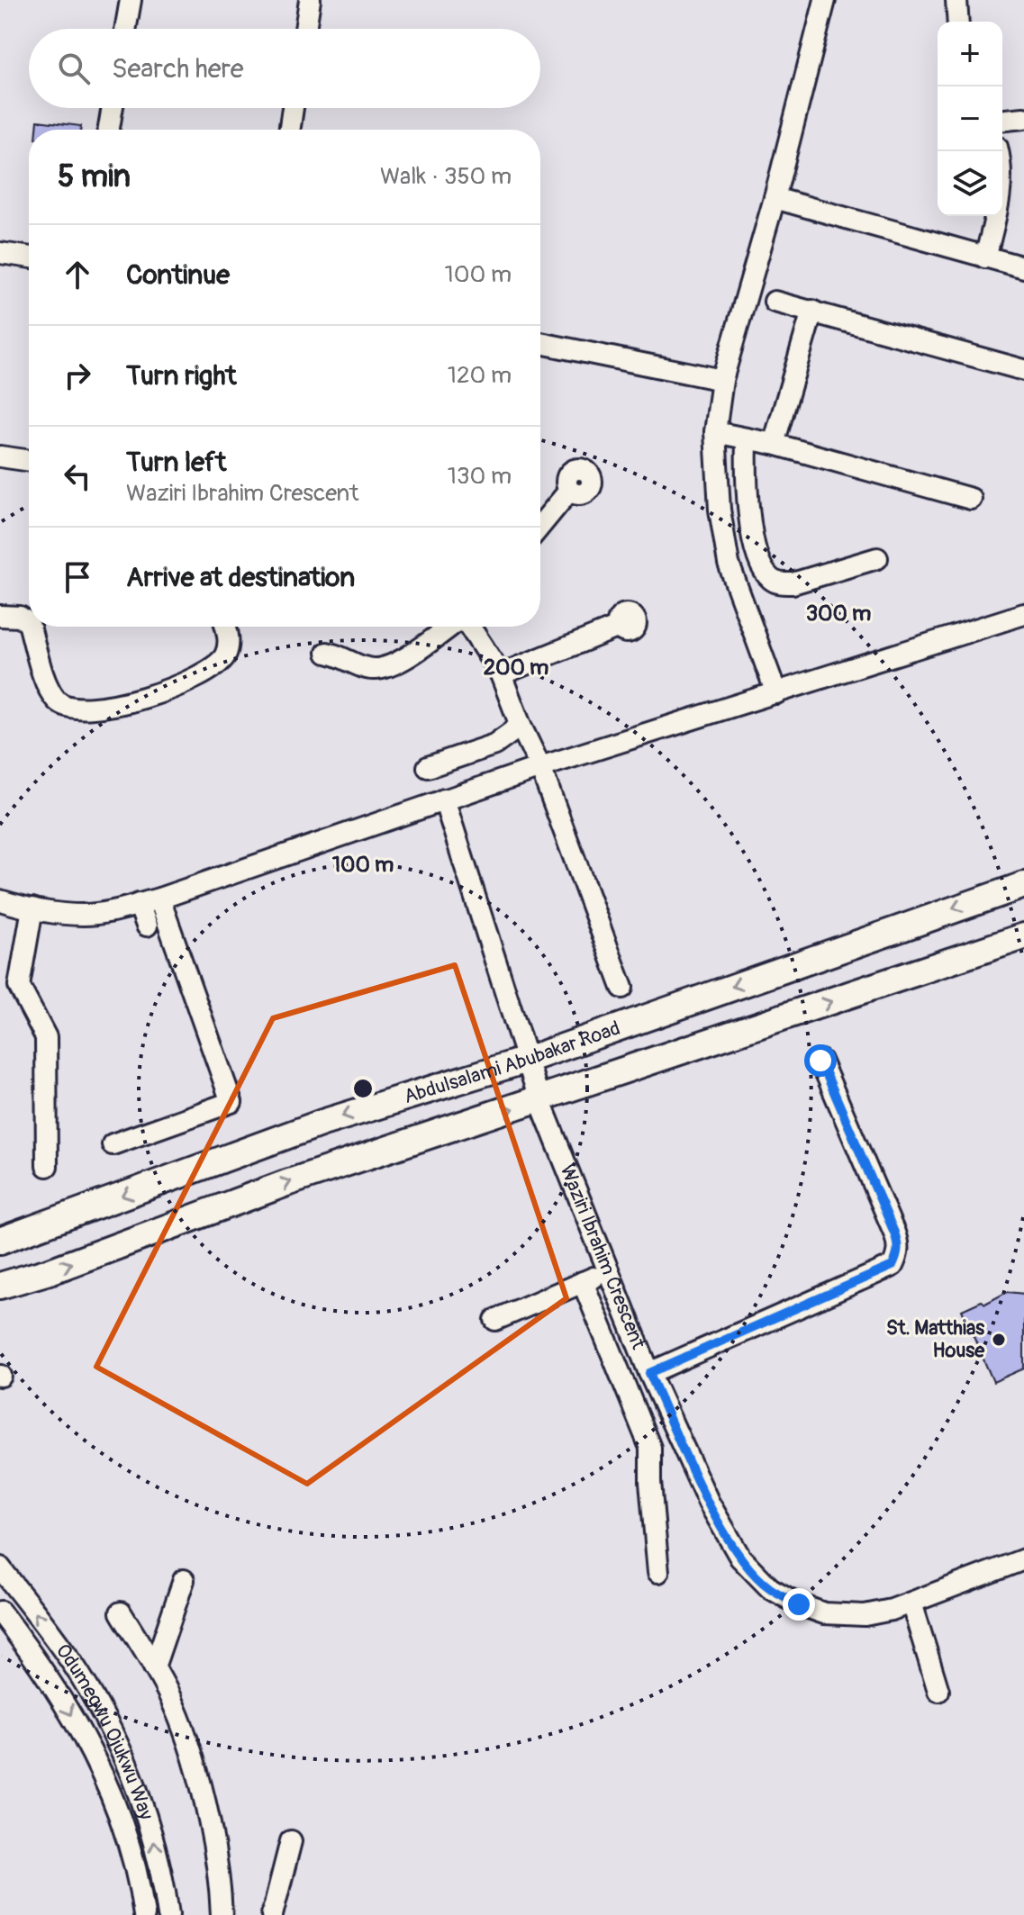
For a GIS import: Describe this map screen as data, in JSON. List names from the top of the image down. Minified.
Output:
{"streets":{"main road":["Abdulsalami Abubakar Road"],"street":["Waziri Ibrahim Crescent","Odumegwu Ojukwu Way"]},"crossings":[["Abdulsalami Abubakar Road","Waziri Ibrahim Crescent"]],"places":["St. Matthias House"],"page":{"map_buttons":["+","−"],"search":"Search here","heading":["5 min","Walk · 350 m"],"list":[["Continue","100 m"],["Turn right","120 m"],["Turn left","Waziri Ibrahim Crescent","130 m"],"Arrive at destination"]},"rings":["300 m","200 m","100 m"]}
